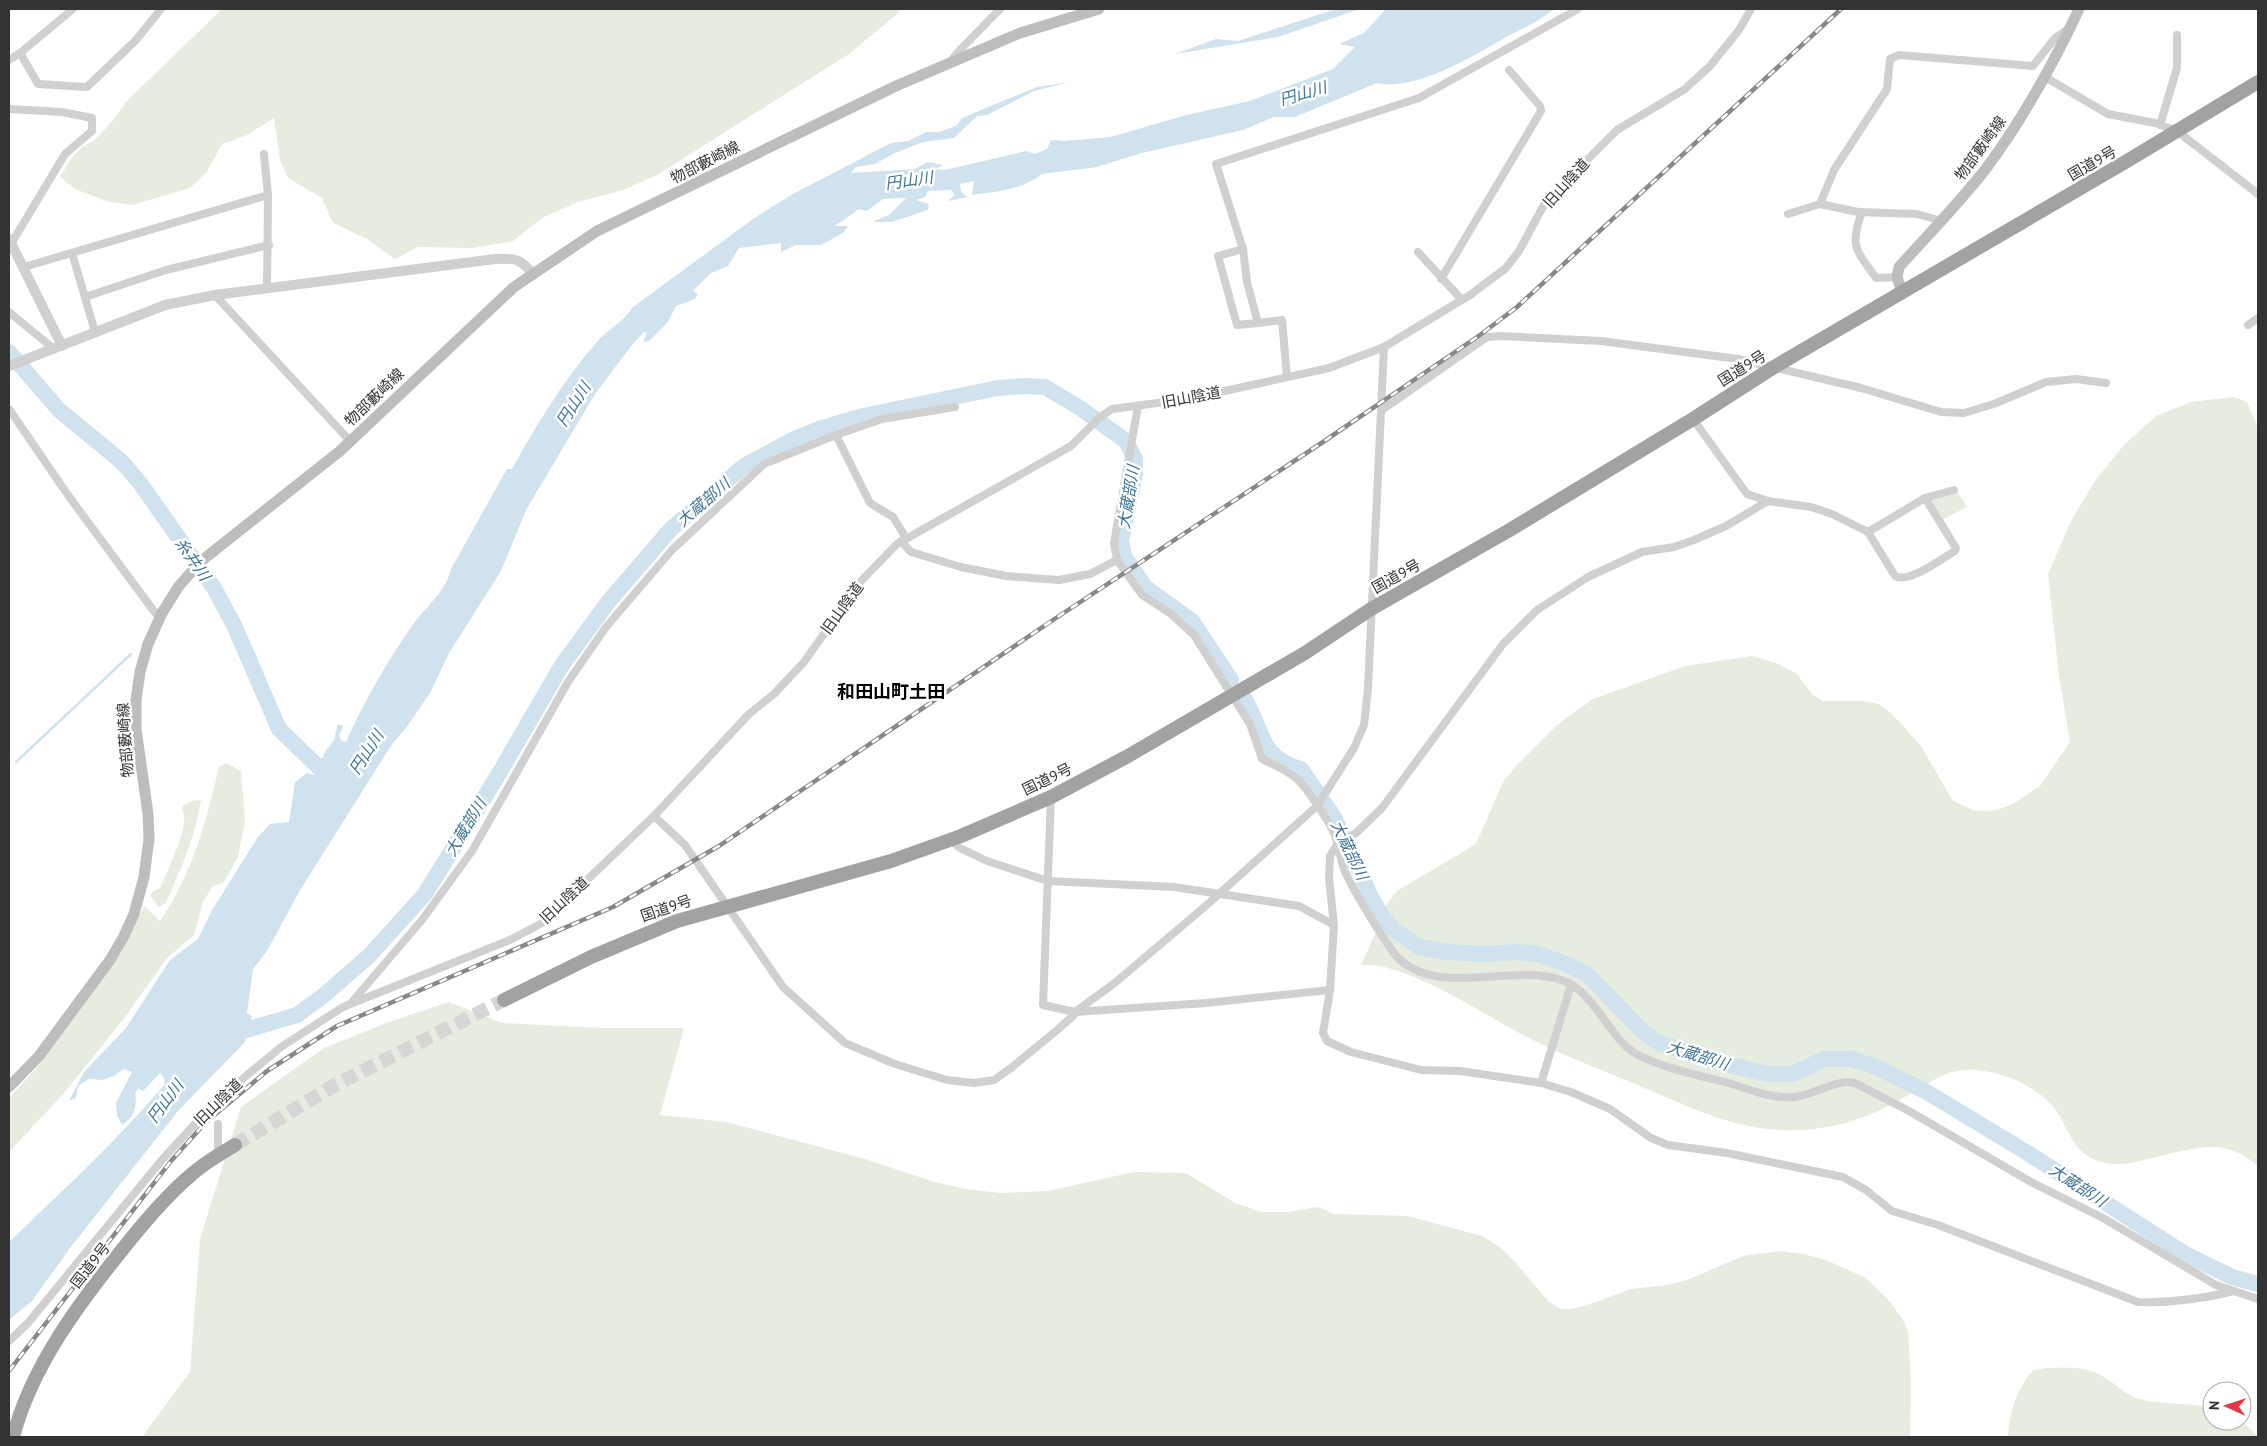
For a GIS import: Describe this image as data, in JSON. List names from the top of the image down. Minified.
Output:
{"streets":{"highway":["国道9号"],"main road":["物部藪崎線"],"street":["旧山陰道"]},"districts":["和田山町土田"],"water":["円山川","大蔵部川","糸井川"],"north":"left"}
